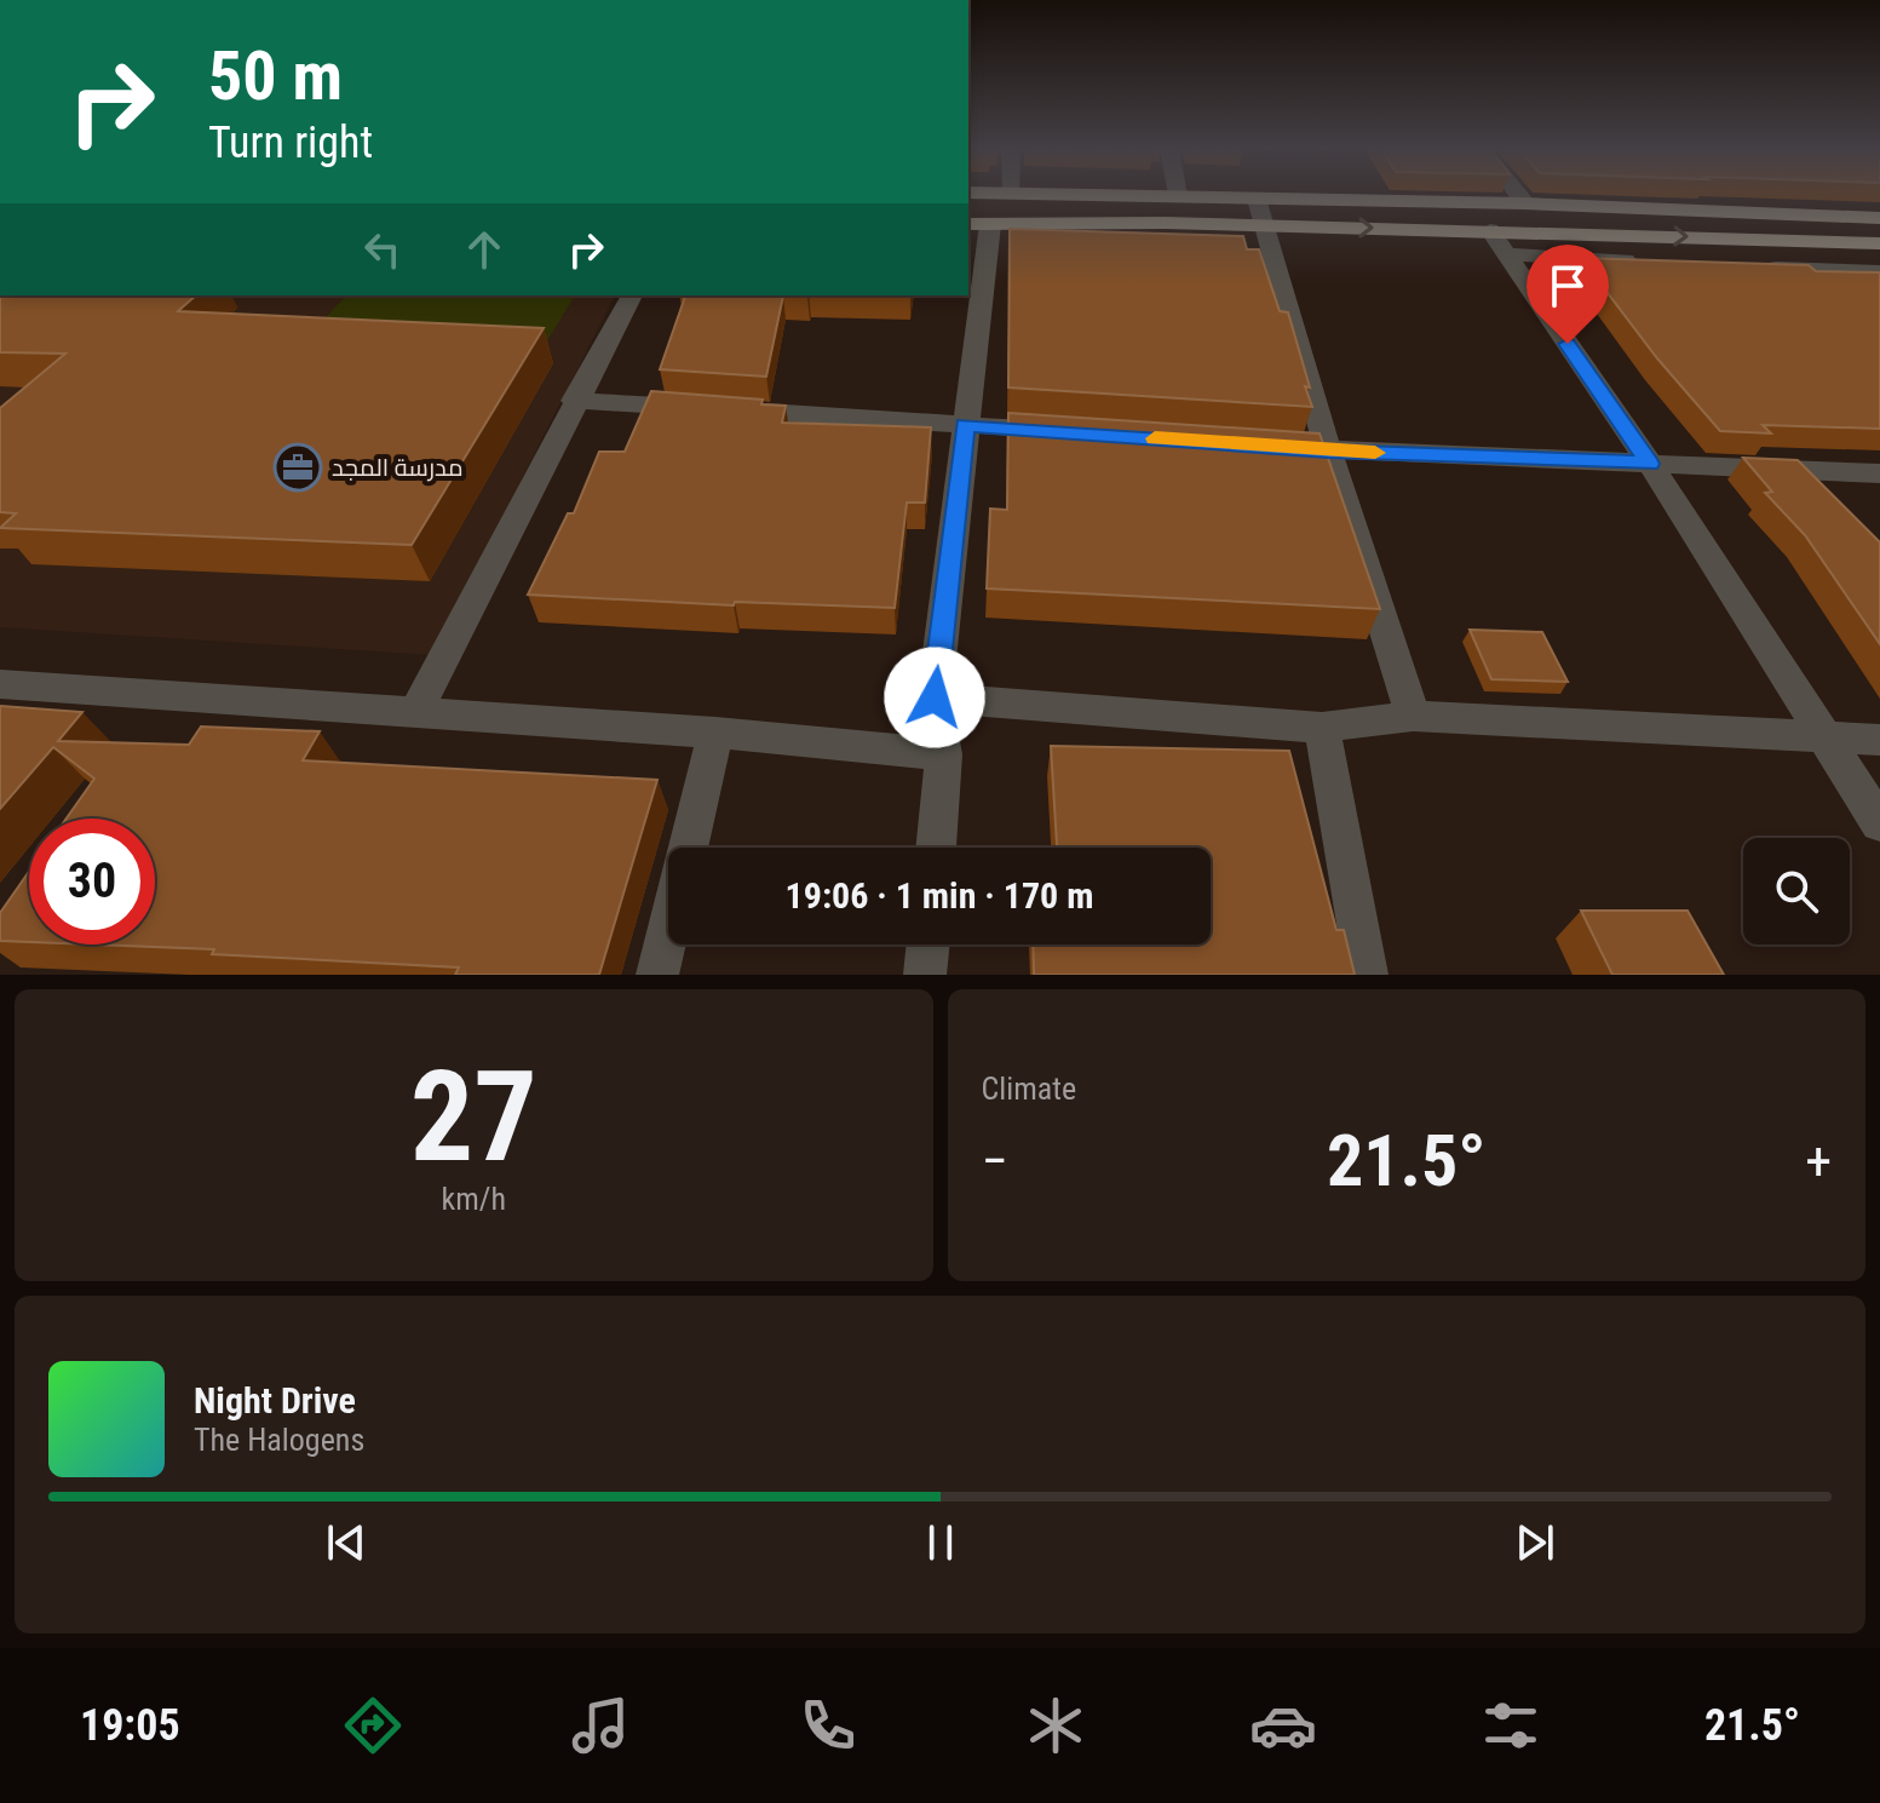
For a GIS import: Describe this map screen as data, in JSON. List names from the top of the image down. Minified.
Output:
{"places":{"office":["مدرسة المجد"]},"page":{"turn":["50 m","Turn right"],"limit":"30","trip":"19:06 · 1 min · 170 m","tile":[["27","km/h"],"Climate"],"heat":["−","21.5°","+"],"song":["Night Drive","The Halogens"],"tabs":["19:05","21.5°"]}}
